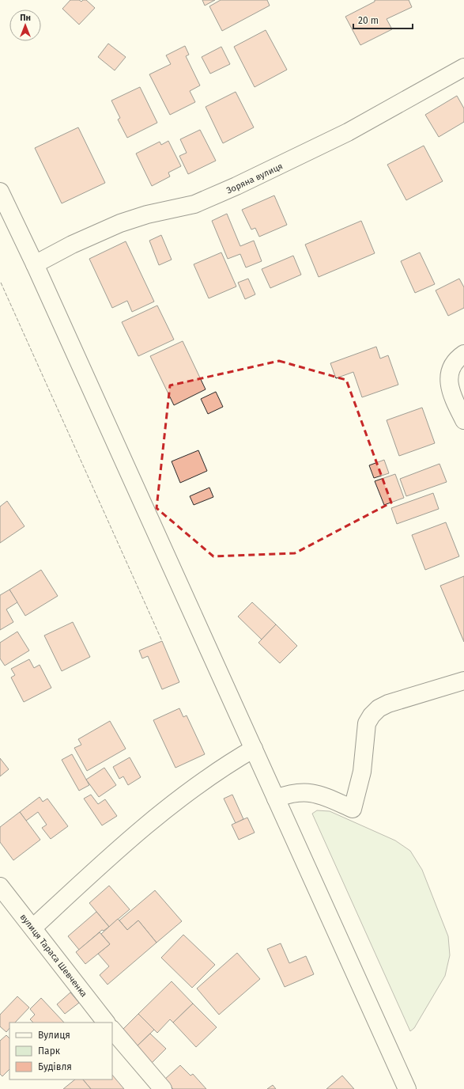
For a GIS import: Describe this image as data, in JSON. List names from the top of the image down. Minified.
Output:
{"streets":{"street":["Зоряна вулиця","вулиця Тараса Шевченка"]},"legend":["Вулиця","Парк","Будівля"],"scale_bar":"20 m","north":"top"}
